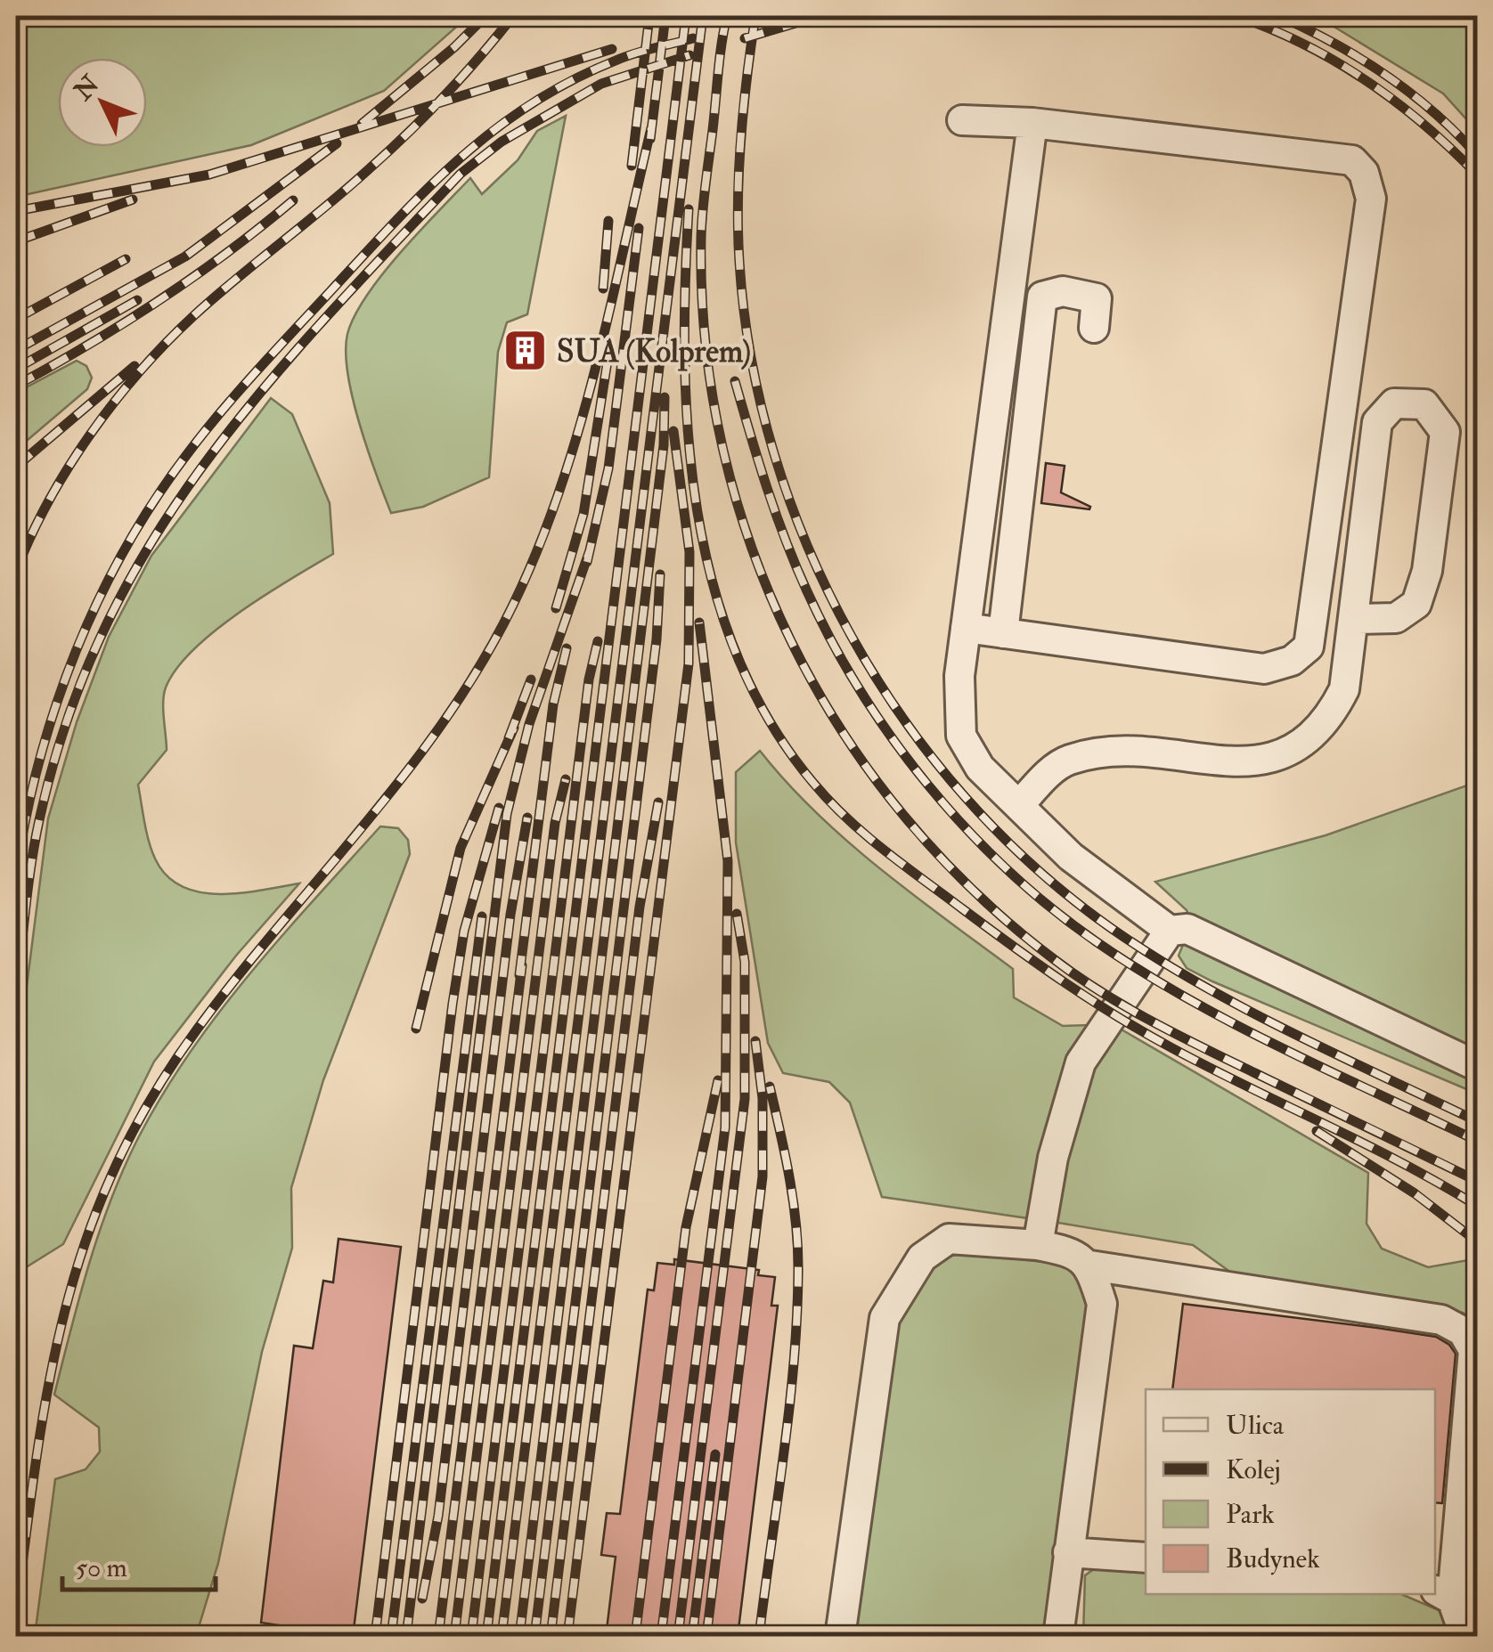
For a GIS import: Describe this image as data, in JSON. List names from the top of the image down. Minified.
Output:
{"places":{"building":["SUA (Kolprem)"]},"legend":["Ulica","Kolej","Park","Budynek"],"scale_bar":"50 m","north":"top left"}
